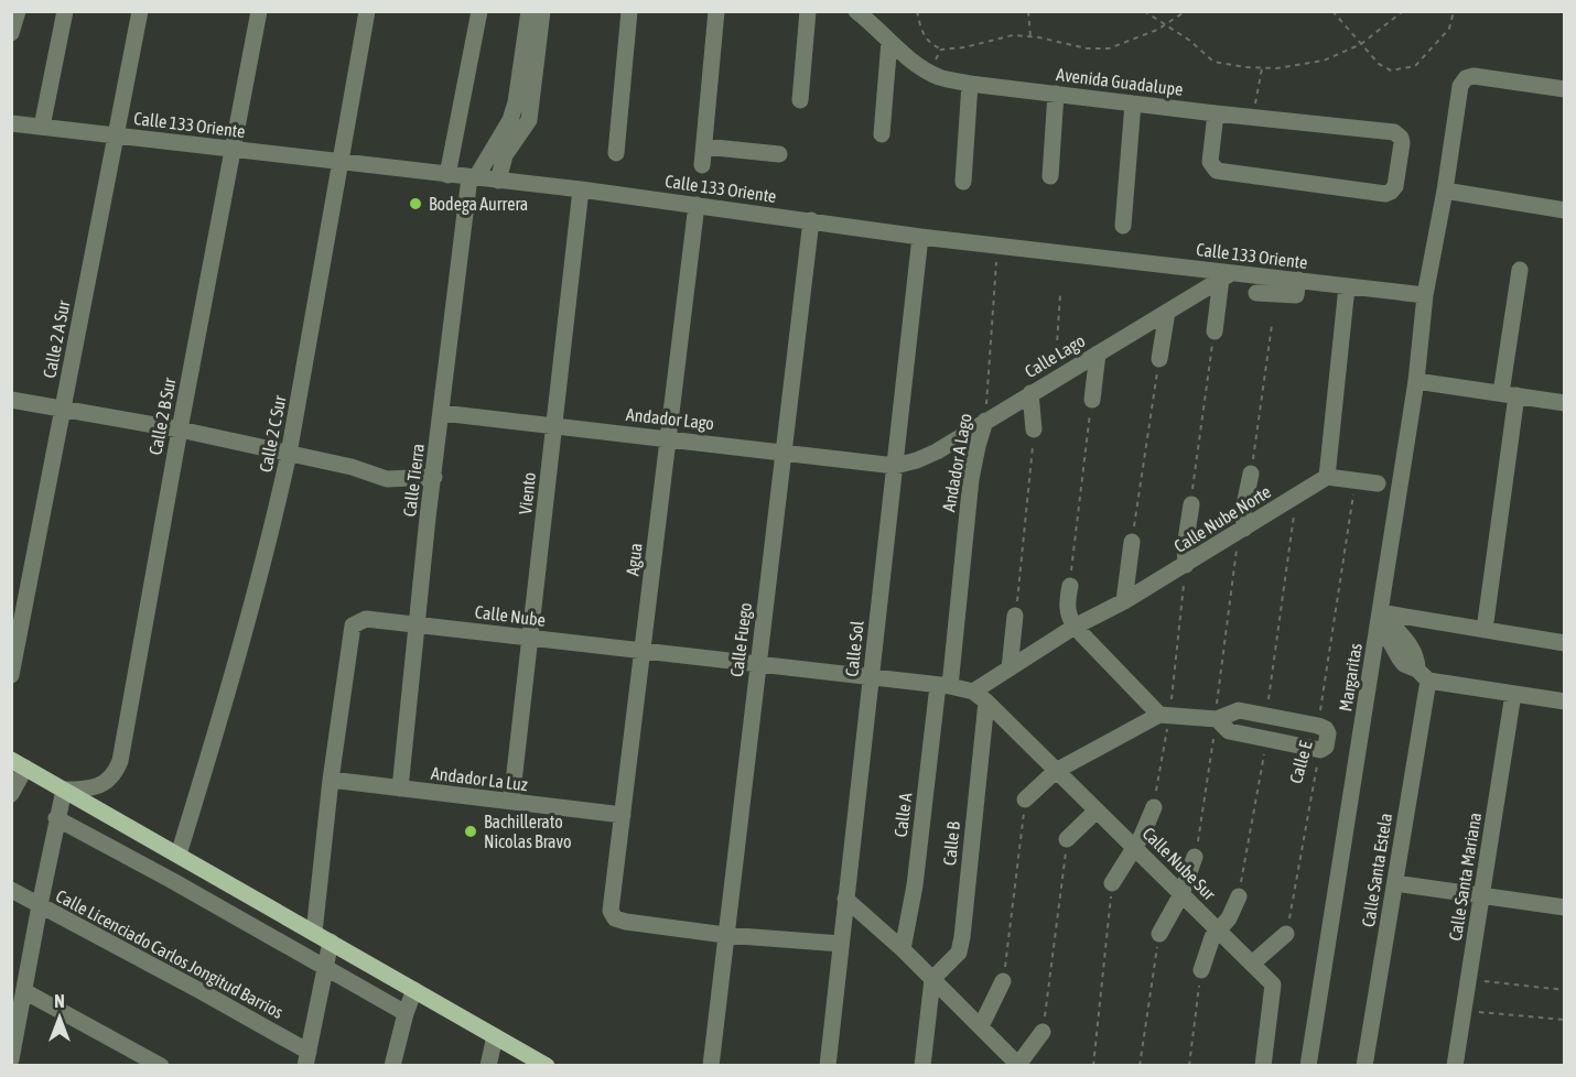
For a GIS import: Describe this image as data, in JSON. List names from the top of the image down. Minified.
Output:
{"streets":{"street":["Avenida Guadalupe","Calle 133 Oriente","Calle 2 A Sur","Calle Lago","Calle 2 B Sur","Andador Lago","Calle 2 C Sur","Andador A Lago","Calle Tierra","Viento","Calle Nube Norte","Agua","Calle Nube","Calle Fuego","Calle Sol","Margaritas","Calle E","Andador La Luz","Calle A","Calle B","Calle Nube Sur","Calle Santa Estela","Calle Santa Mariana","Calle Licenciado Carlos Jongitud Barrios"]},"crossings":[["Calle 133 Oriente","Calle 2 A Sur"],["Calle 133 Oriente","Calle Lago"],["Calle 133 Oriente","Calle 2 B Sur"],["Calle 133 Oriente","Calle 2 C Sur"],["Calle 133 Oriente","Andador A Lago"],["Calle 133 Oriente","Calle Tierra"],["Calle 133 Oriente","Viento"],["Calle 133 Oriente","Agua"],["Calle 133 Oriente","Calle Fuego"],["Calle 133 Oriente","Calle Sol"],["Calle 133 Oriente","Margaritas"],["Calle Lago","Andador Lago"],["Calle Lago","Andador A Lago"],["Calle Lago","Calle Sol"],["Andador Lago","Calle Tierra"],["Andador Lago","Viento"],["Andador Lago","Agua"],["Andador Lago","Calle Fuego"],["Andador Lago","Calle Sol"],["Andador A Lago","Calle Nube"],["Andador A Lago","Calle A"],["Calle Tierra","Calle Nube"],["Calle Tierra","Andador La Luz"],["Viento","Calle Nube"],["Viento","Andador La Luz"],["Calle Nube Norte","Calle Nube"],["Calle Nube Norte","Calle Nube Sur"],["Agua","Calle Nube"],["Agua","Calle Fuego"],["Agua","Andador La Luz"],["Calle Nube","Calle Fuego"],["Calle Nube","Calle Sol"],["Calle Nube","Andador La Luz"],["Calle Nube","Calle A"],["Calle Nube","Calle Nube Sur"],["Calle B","Calle Nube Sur"]],"places":["Bodega Aurrera","Bachillerato Nicolas Bravo"],"north":"top"}
